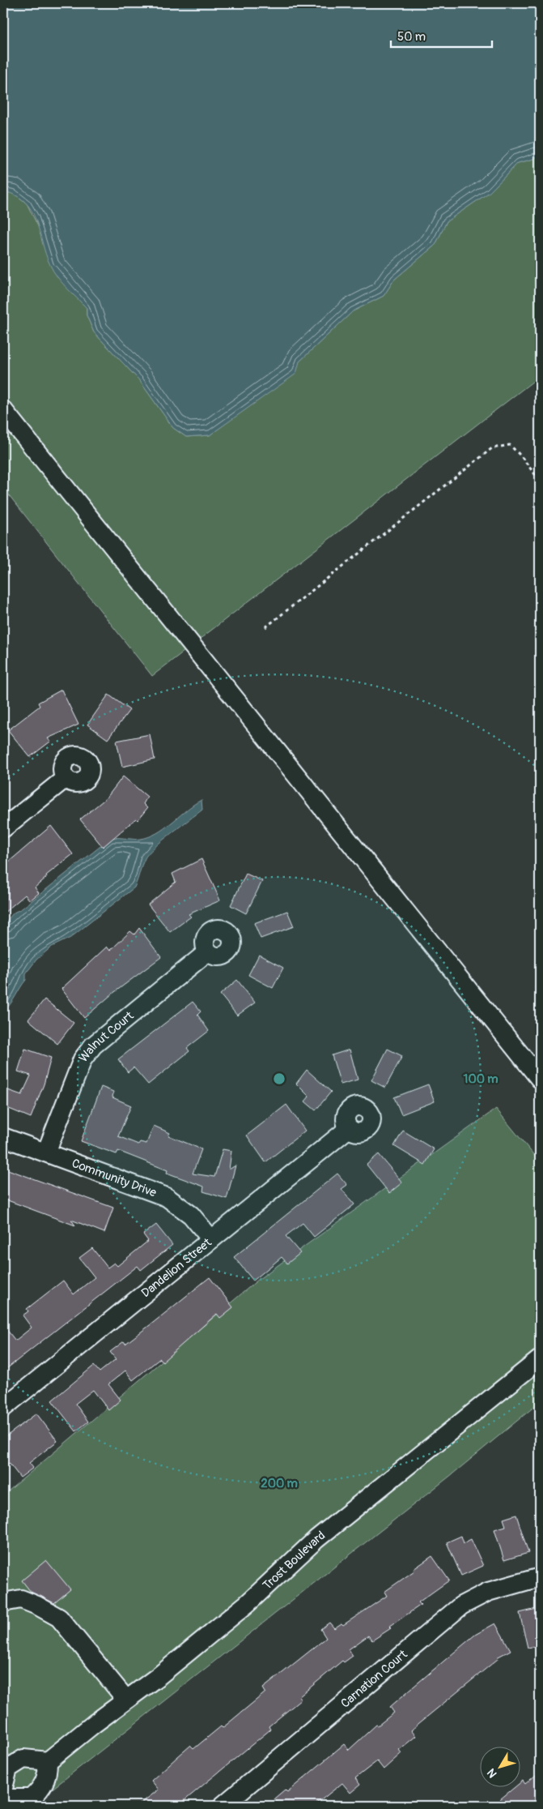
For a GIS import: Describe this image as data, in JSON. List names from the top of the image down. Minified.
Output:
{"streets":{"street":["Walnut Court","Community Drive","Dandelion Street","Trost Boulevard","Carnation Court"]},"crossings":[["Walnut Court","Community Drive"],["Community Drive","Dandelion Street"]],"scale_bar":"50 m","north":"bottom left","rings":["100 m","200 m"]}
